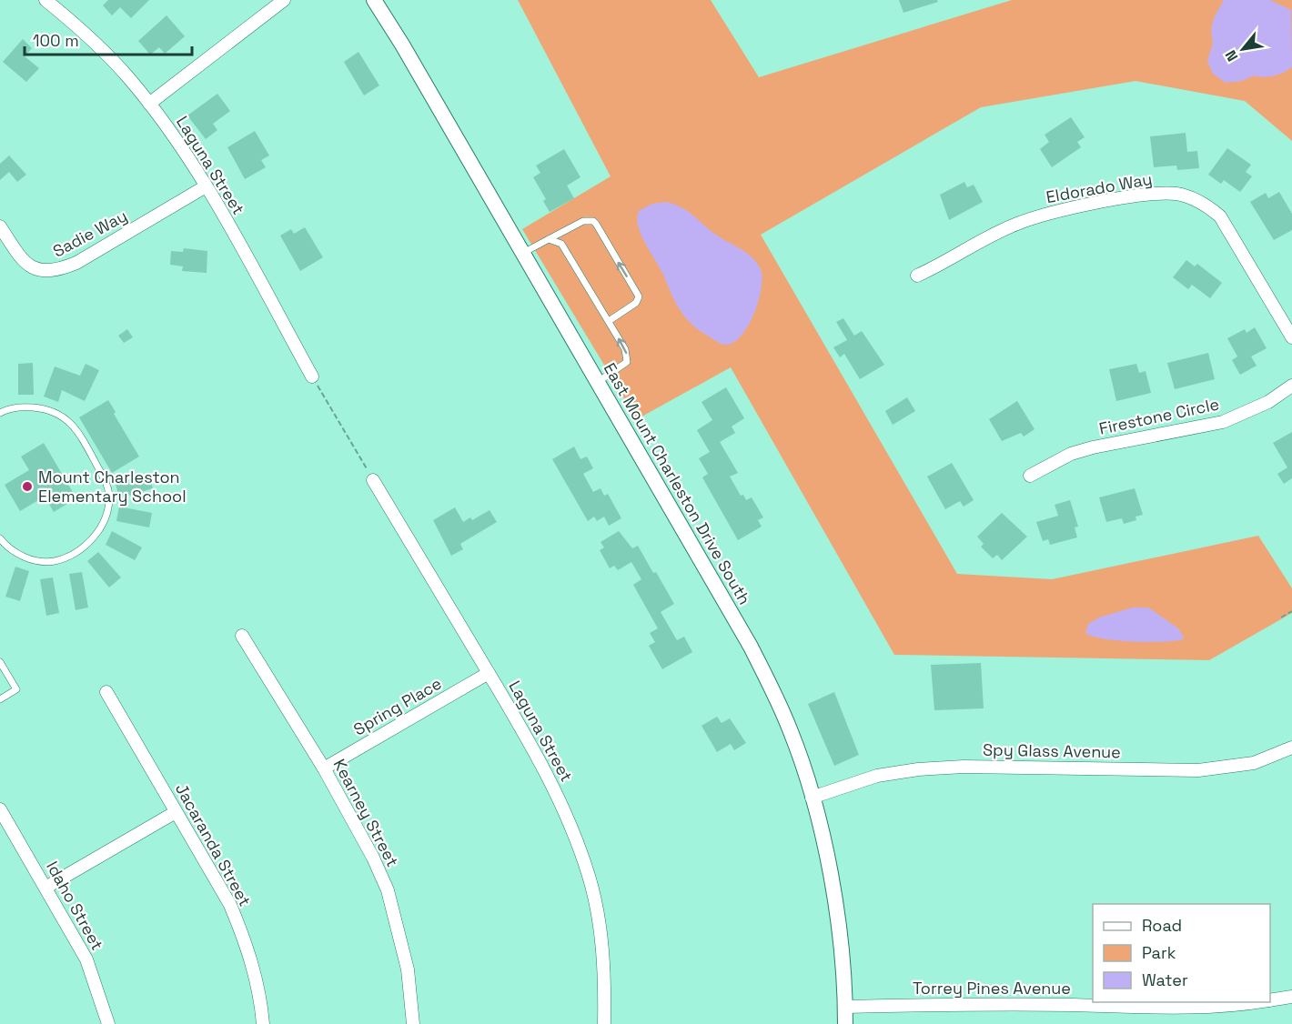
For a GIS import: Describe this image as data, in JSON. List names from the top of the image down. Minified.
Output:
{"streets":{"street":["Laguna Street","Eldorado Way","Sadie Way","Firestone Circle","East Mount Charleston Drive South","Spring Place","Spy Glass Avenue","Kearney Street","Jacaranda Street","Idaho Street","Torrey Pines Avenue"]},"crossings":[["Laguna Street","Sadie Way"],["Laguna Street","Spring Place"],["East Mount Charleston Drive South","Spy Glass Avenue"],["East Mount Charleston Drive South","Torrey Pines Avenue"],["Spring Place","Kearney Street"]],"places":["Mount Charleston Elementary School"],"legend":["Road","Park","Water"],"scale_bar":"100 m","north":"bottom left"}
